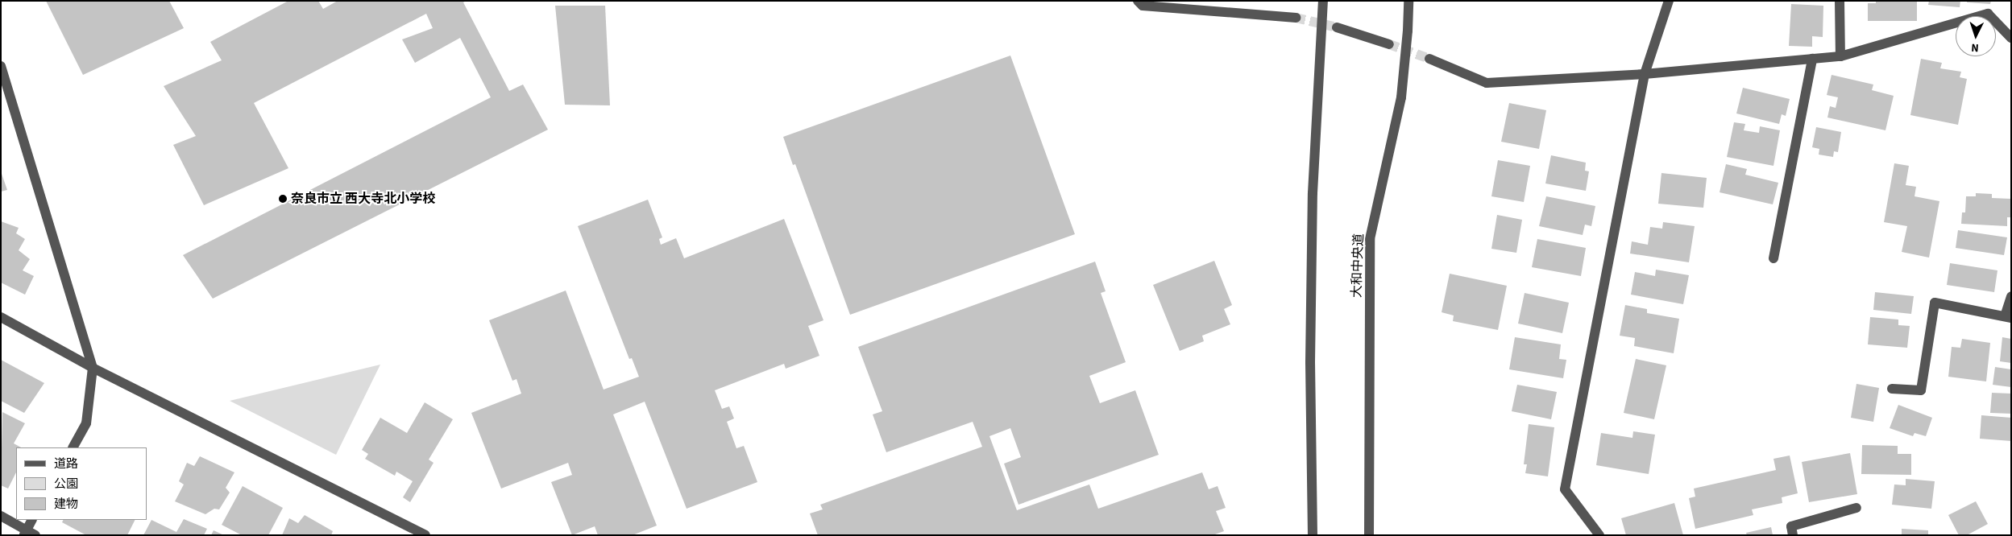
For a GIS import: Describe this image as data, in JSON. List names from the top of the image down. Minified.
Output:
{"streets":{"street":["大和中央道"]},"places":["奈良市立 西大寺北小学校"],"legend":["道路","公園","建物"],"north":"bottom"}
